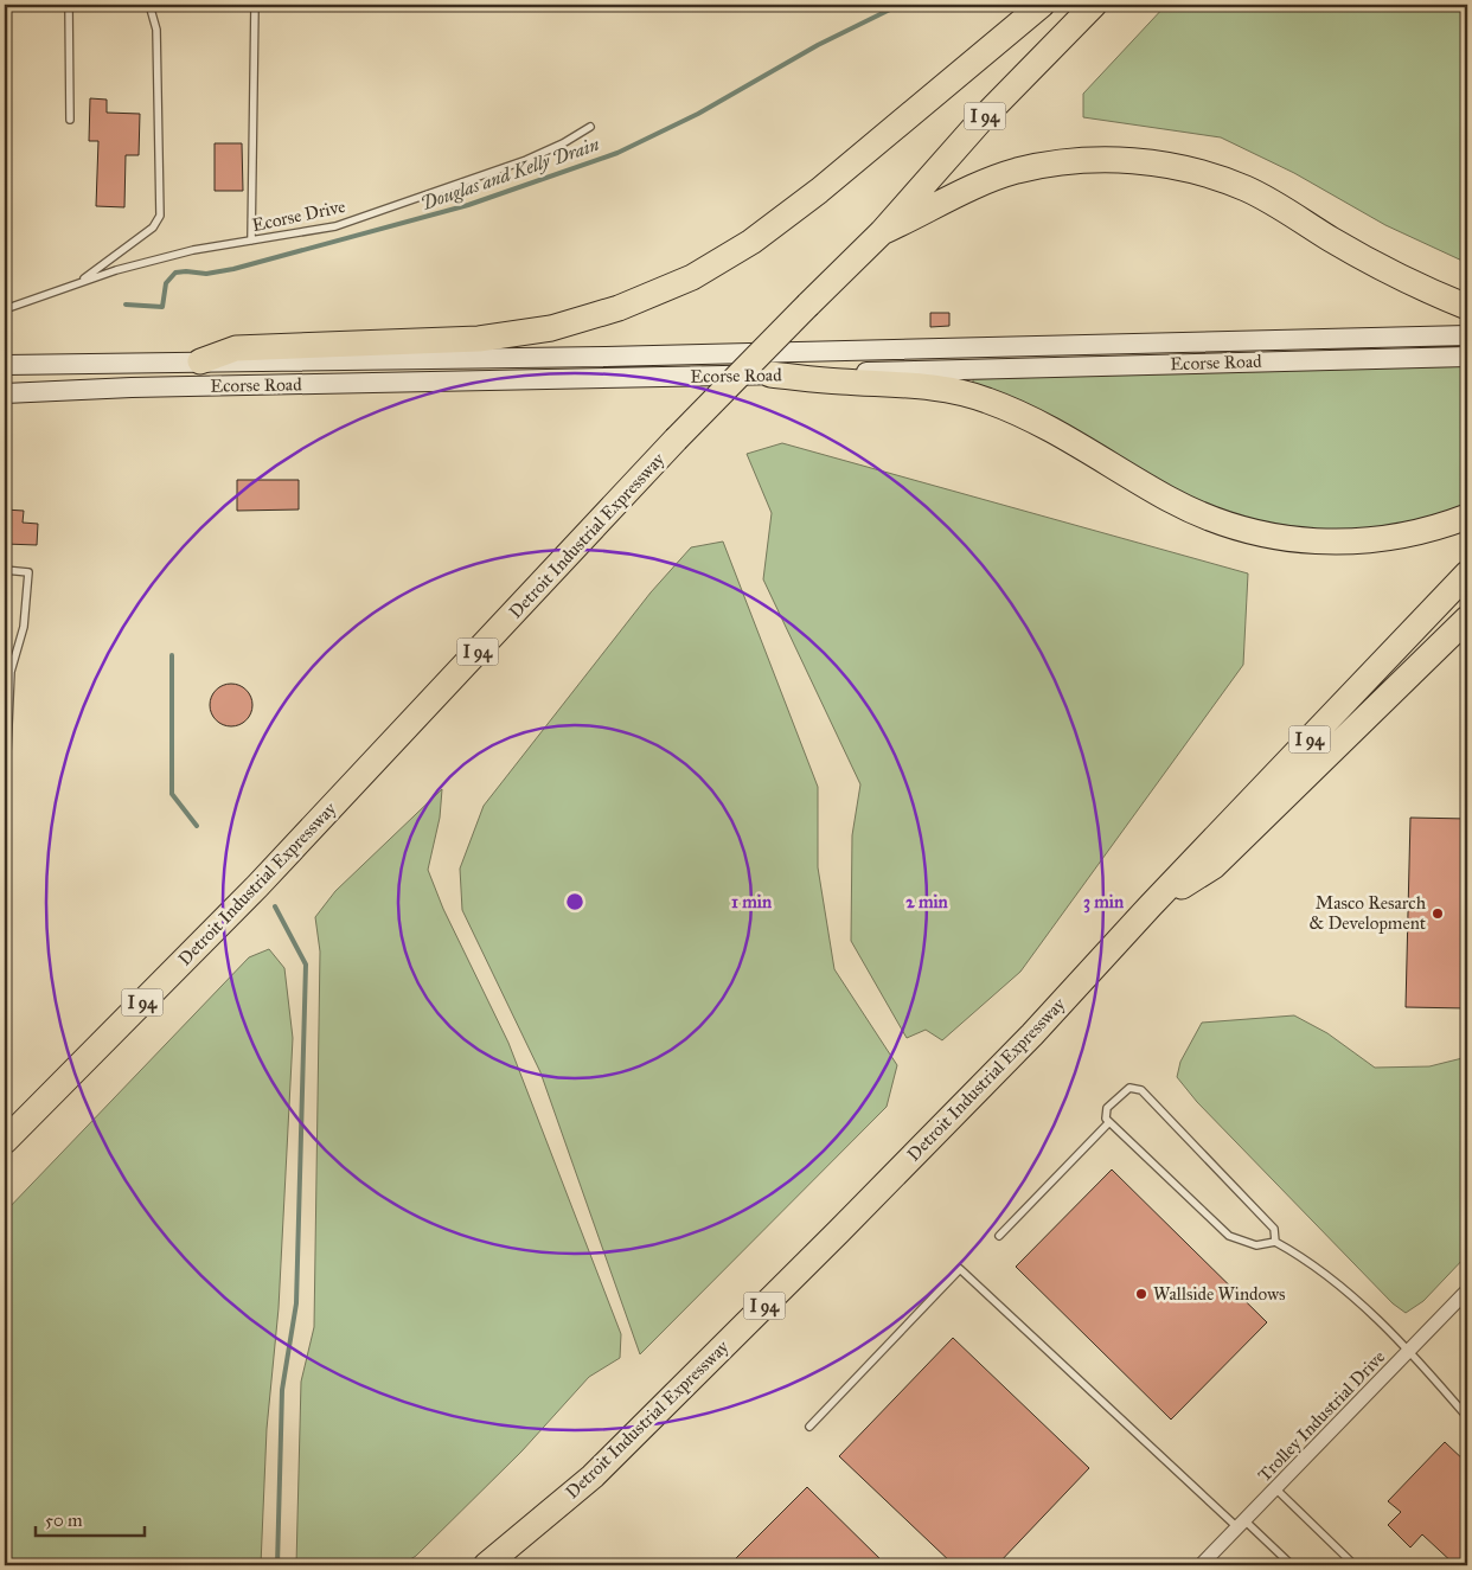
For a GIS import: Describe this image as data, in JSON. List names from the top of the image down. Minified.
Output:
{"streets":{"highway":["I 94","Detroit Industrial Expressway"],"main road":["Ecorse Road"],"street":["Trolley Industrial Drive"],"lane":["Ecorse Drive"]},"water":["Douglas and Kelly Drain"],"places":["Masco Resarch & Development","Wallside Windows"],"scale_bar":"50 m","rings":["1 min","2 min","3 min"]}
